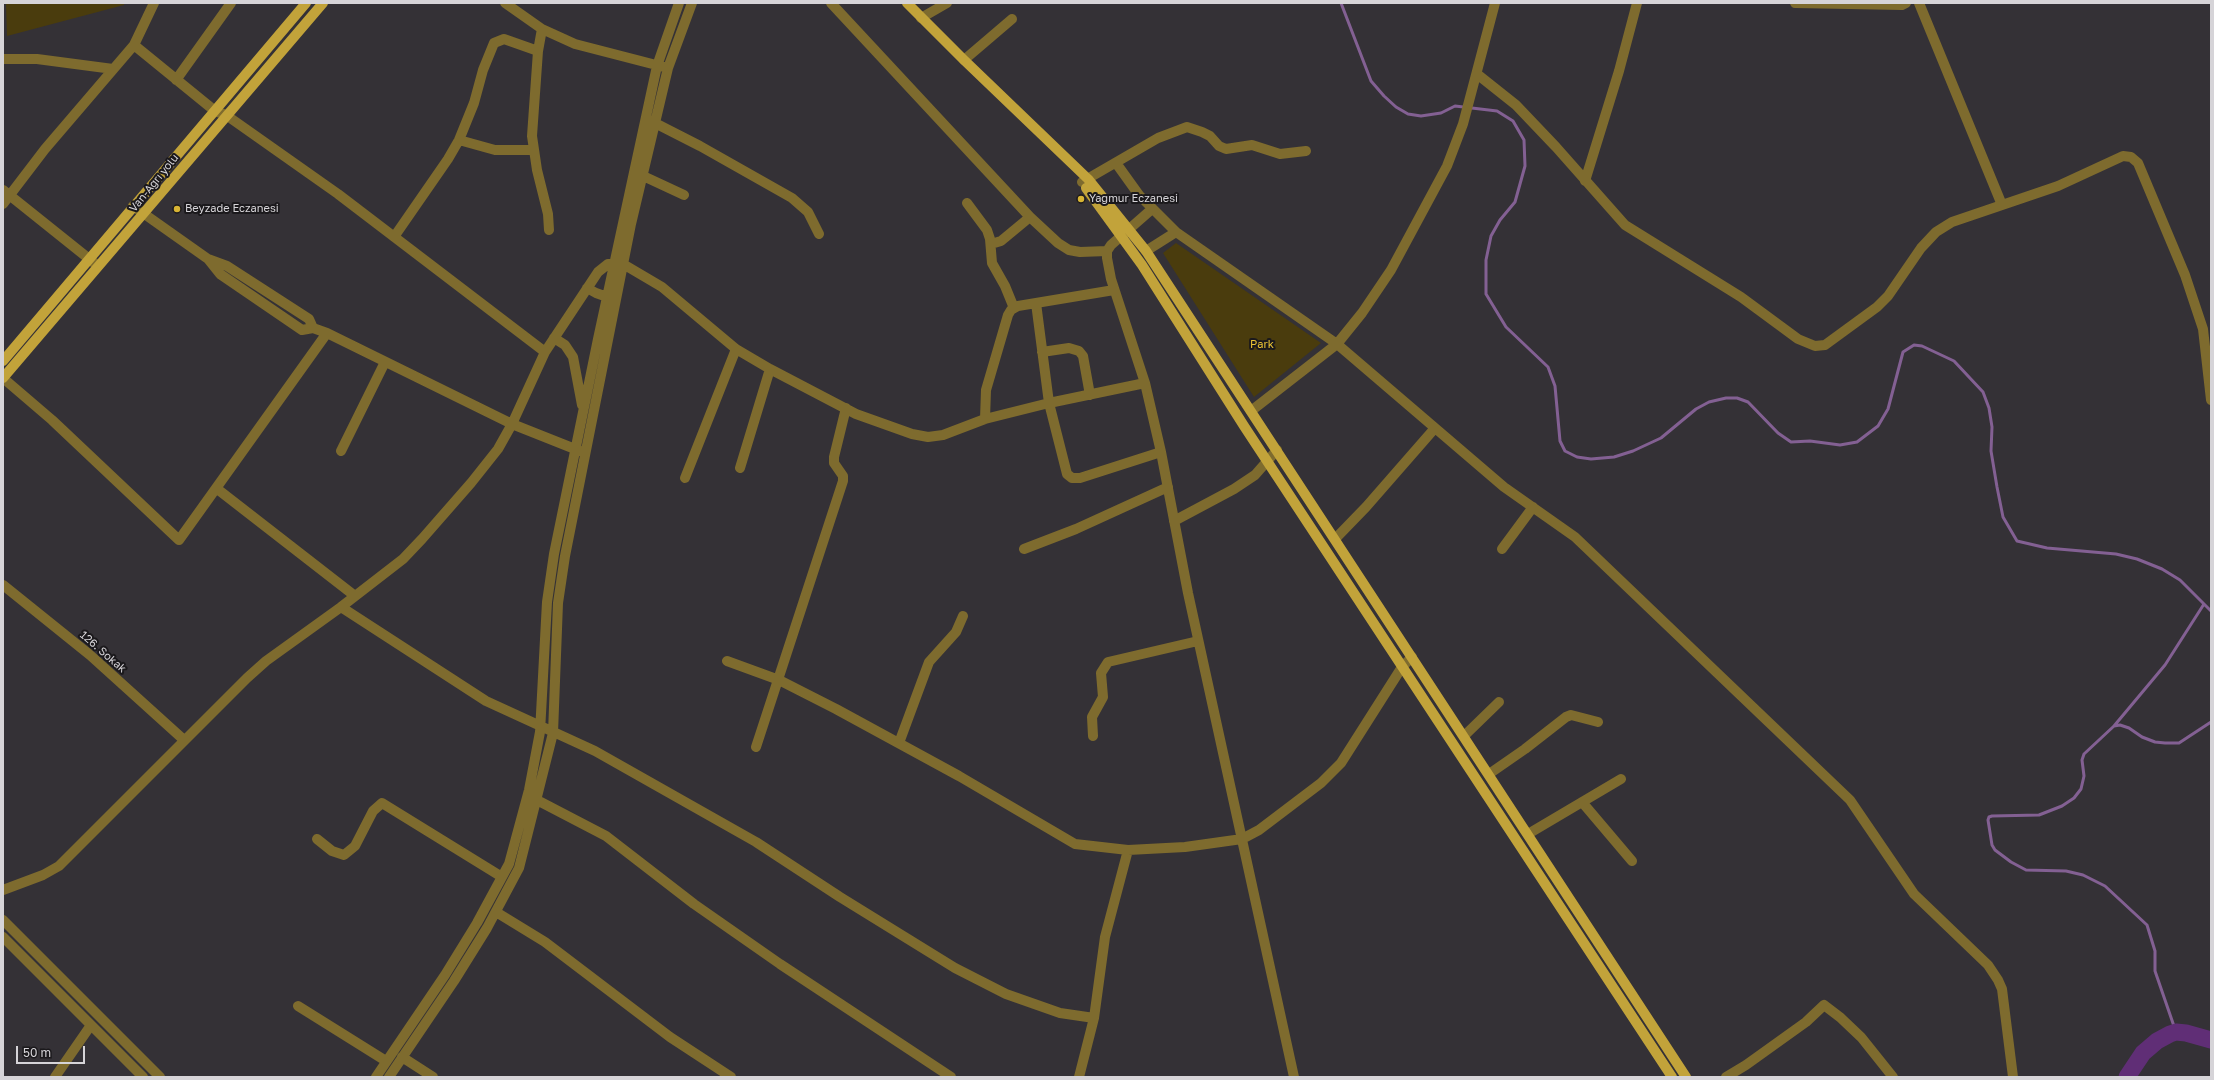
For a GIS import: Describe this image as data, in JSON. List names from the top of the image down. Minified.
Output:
{"streets":{"main road":["Van-Ağrı yolu"],"street":["126. Sokak"]},"parks":["Park"],"places":["Yağmur Eczanesi","Beyzade Eczanesi"],"scale_bar":"50 m"}
